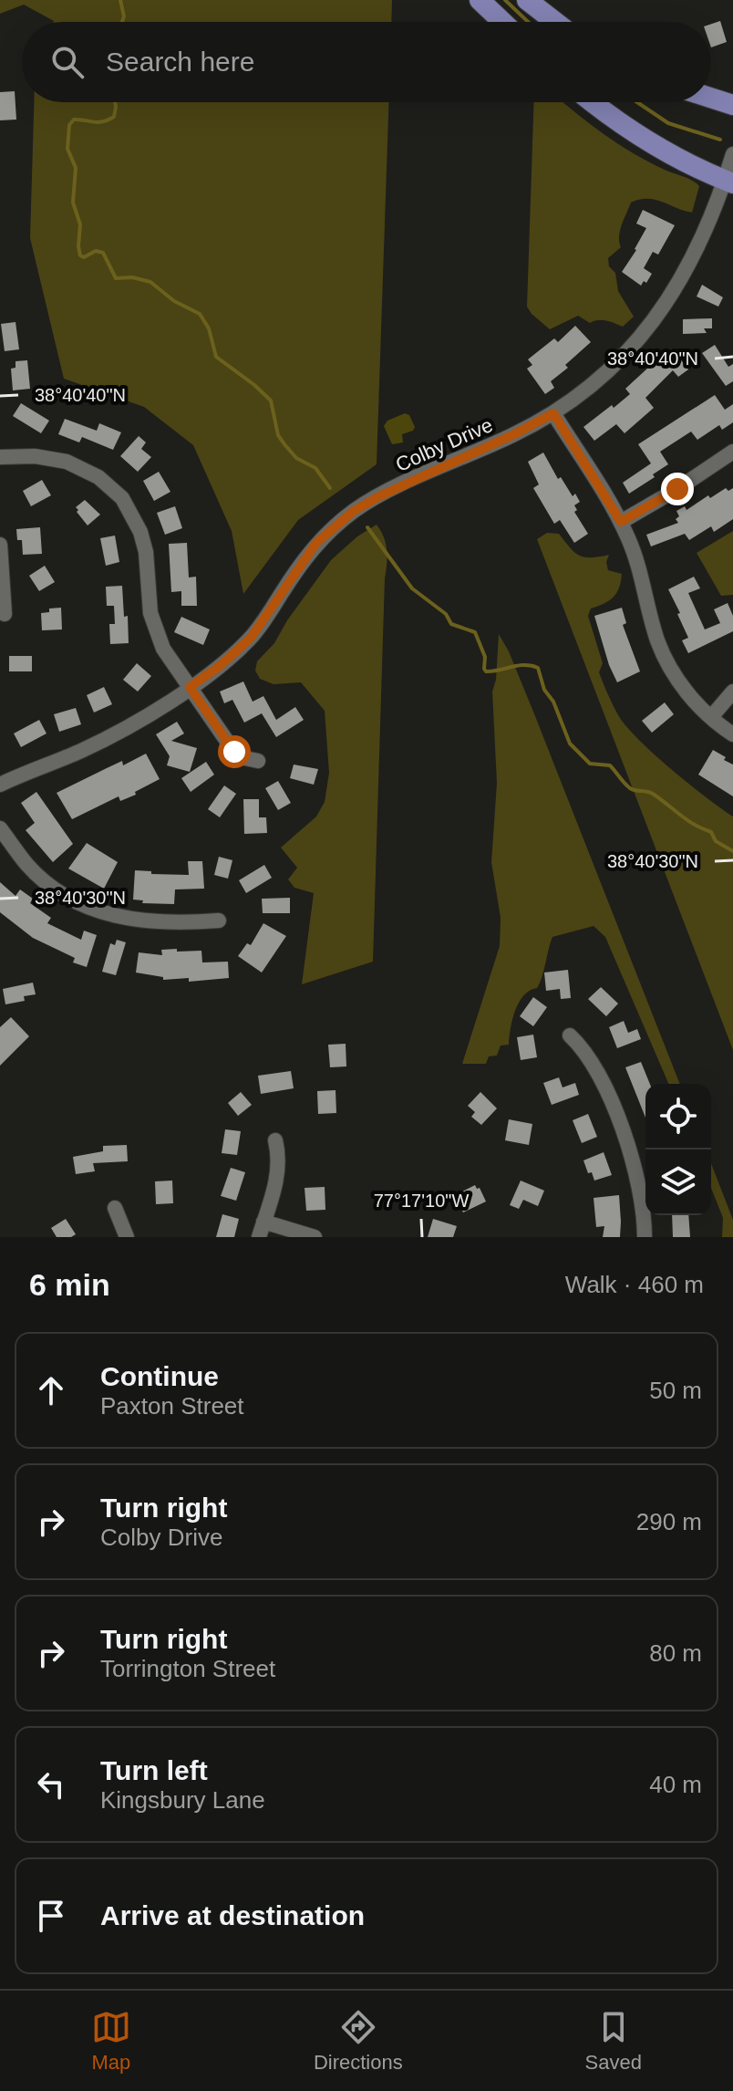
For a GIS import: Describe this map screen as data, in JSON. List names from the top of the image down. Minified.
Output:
{"streets":{"street":["Colby Drive"]},"page":{"search":"Search here","heading":["6 min","Walk · 460 m"],"list":[["Continue","Paxton Street","50 m"],["Turn right","Colby Drive","290 m"],["Turn right","Torrington Street","80 m"],["Turn left","Kingsbury Lane","40 m"],"Arrive at destination"],"nav":["Map","Directions","Saved"]},"coordinates":["38°40'40\"N","38°40'30\"N","77°17'10\"W"]}
